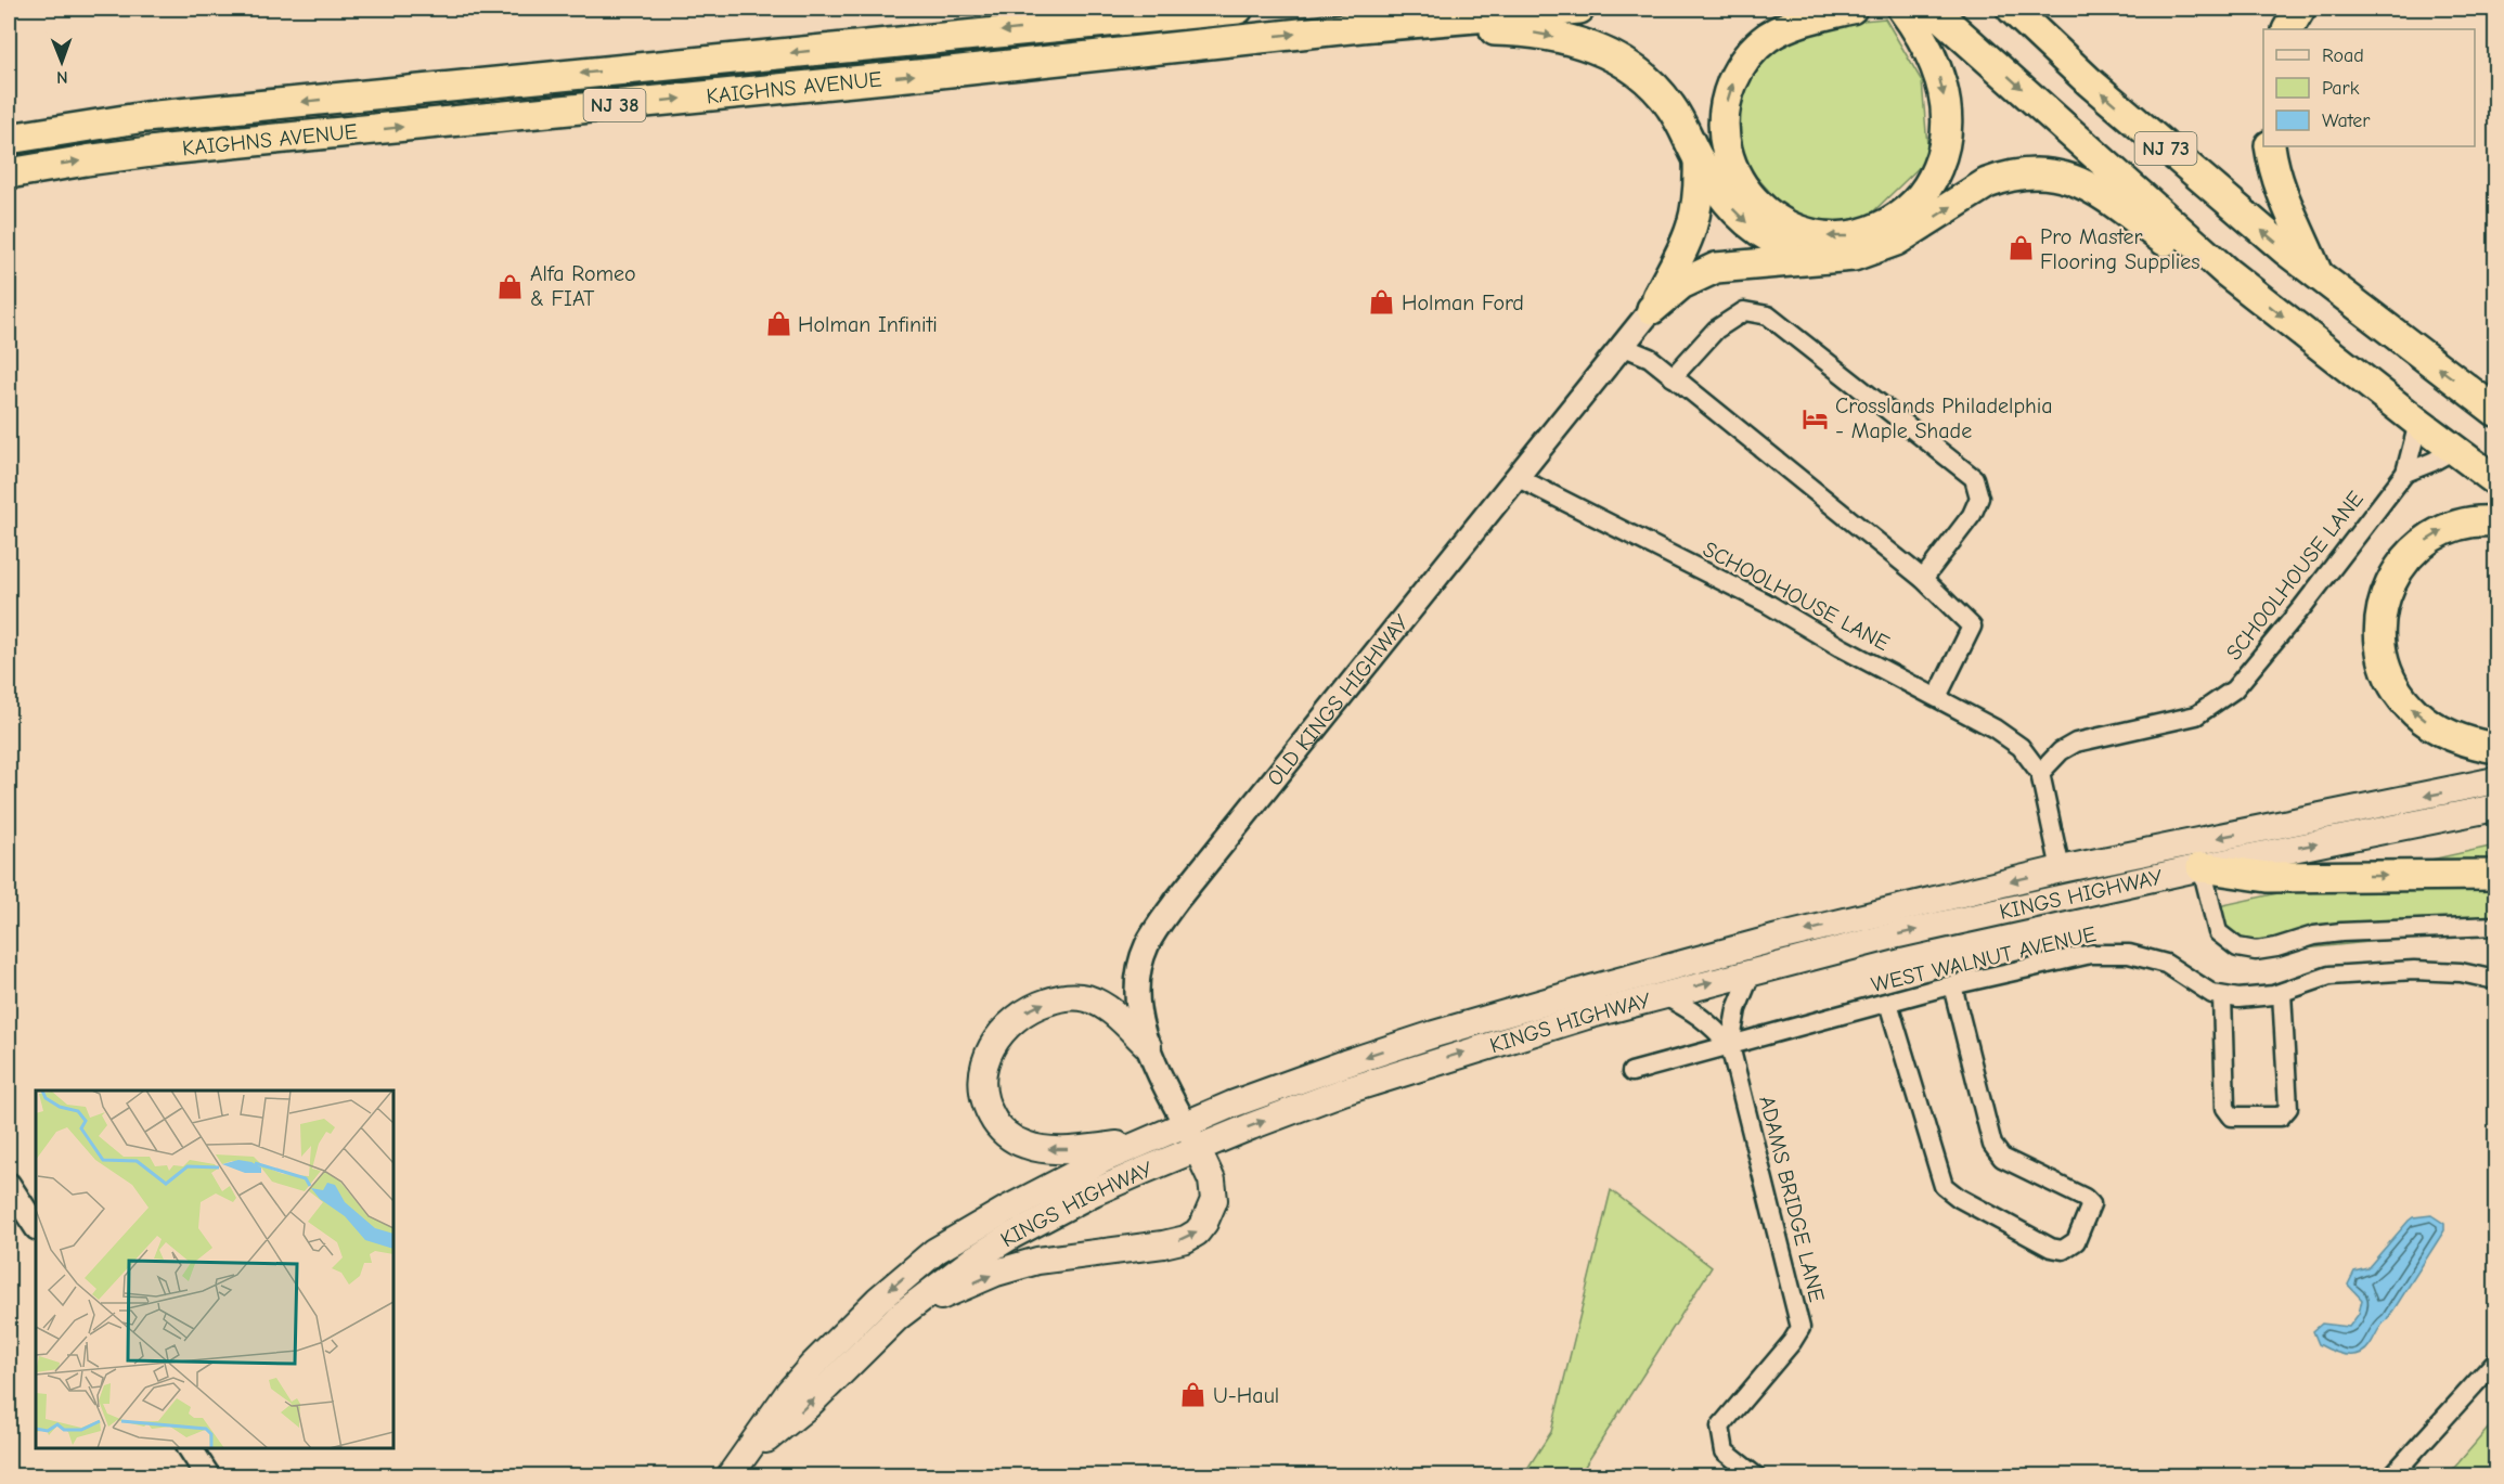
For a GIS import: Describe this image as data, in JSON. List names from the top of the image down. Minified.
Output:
{"streets":{"highway":["KAIGHNS AVENUE","NJ 38","NJ 73"],"main road":["KINGS HIGHWAY"],"street":["SCHOOLHOUSE LANE","OLD KINGS HIGHWAY","WEST WALNUT AVENUE","ADAMS BRIDGE LANE"]},"crossings":[["NJ 73","SCHOOLHOUSE LANE"],["SCHOOLHOUSE LANE","OLD KINGS HIGHWAY"],["SCHOOLHOUSE LANE","KINGS HIGHWAY"],["OLD KINGS HIGHWAY","KINGS HIGHWAY"],["KINGS HIGHWAY","ADAMS BRIDGE LANE"],["WEST WALNUT AVENUE","ADAMS BRIDGE LANE"]],"places":{"shop":["Pro Master Flooring Supplies","Alfa Romeo & FIAT","Holman Ford","Holman Infiniti","U-Haul"],"hotel":["Crosslands Philadelphia - Maple Shade"]},"legend":["Road","Park","Water"],"north":"bottom"}
